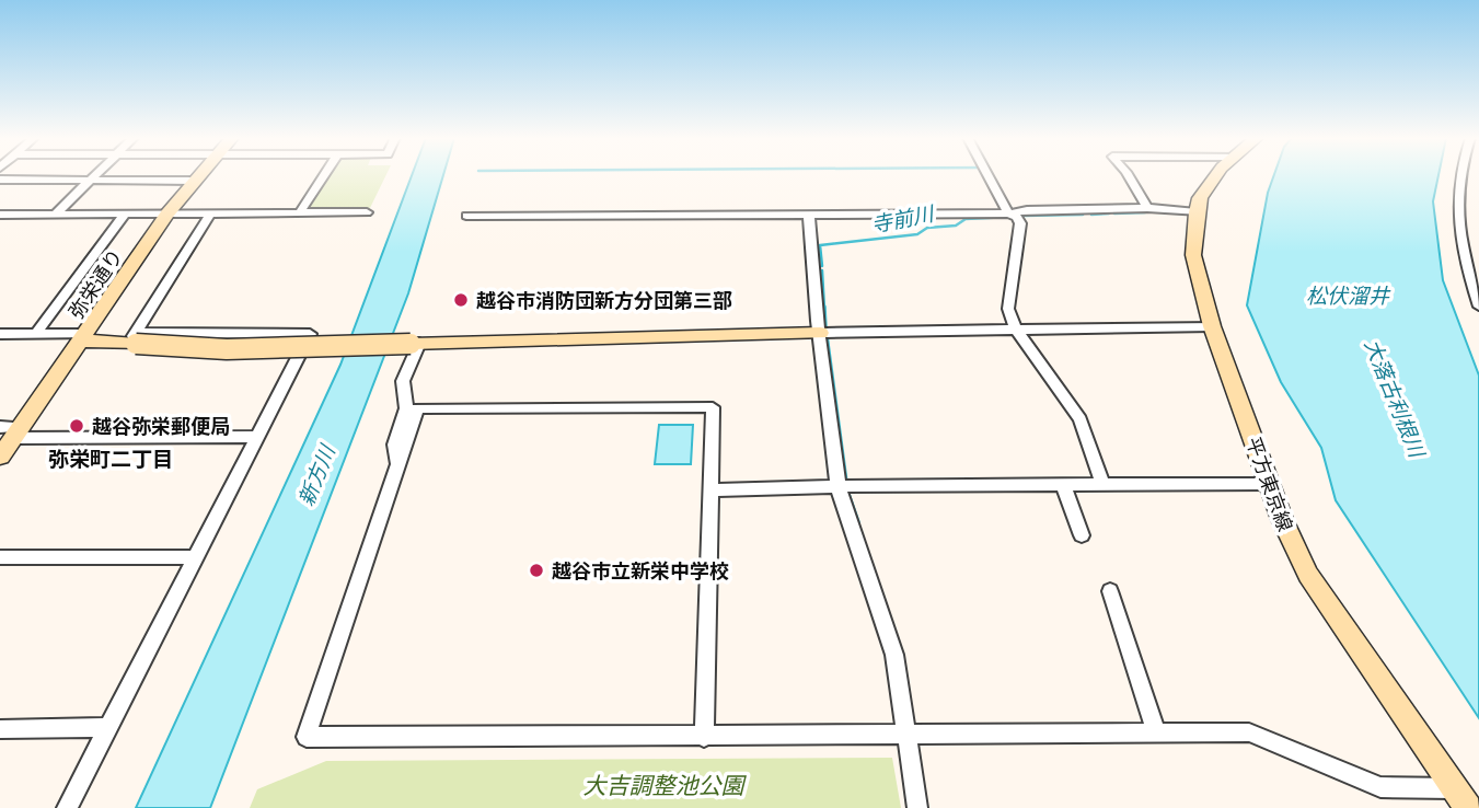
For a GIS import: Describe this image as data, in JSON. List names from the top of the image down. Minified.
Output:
{"streets":{"street":["弥栄通り","平方東京線"]},"districts":["弥栄町二丁目"],"water":["寺前川","松伏溜井","大落古利根川","新方川"],"parks":["大吉調整池公園"],"places":["越谷市消防団新方分団第三部","越谷弥栄郵便局","越谷市立新栄中学校"]}
